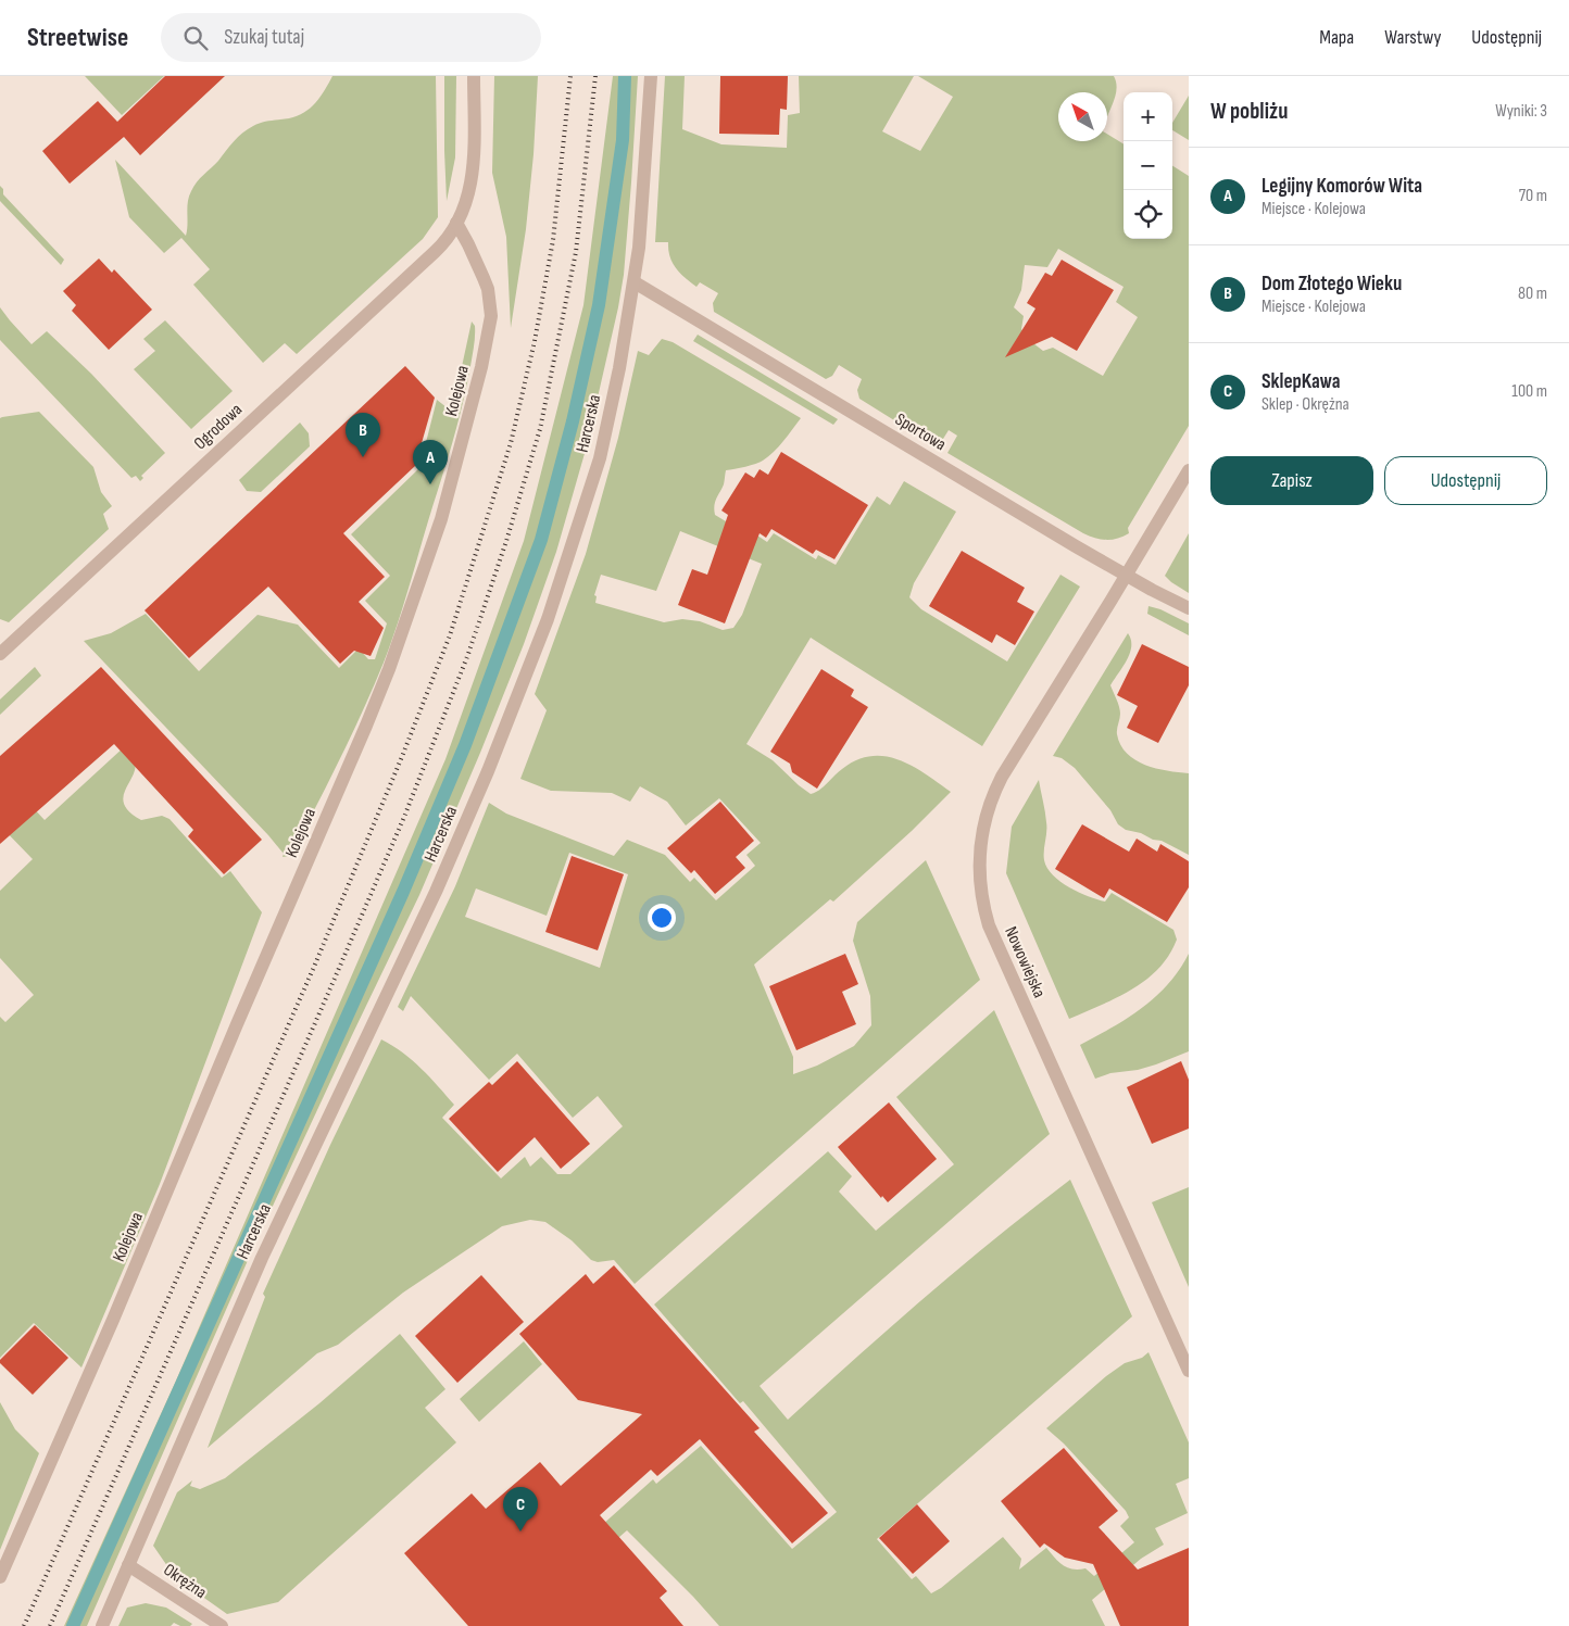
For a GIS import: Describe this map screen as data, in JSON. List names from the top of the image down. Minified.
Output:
{"streets":{"street":["Kolejowa","Harcerska","Ogrodowa","Sportowa","Nowowiejska","Okrężna"]},"crossings":[["Kolejowa","Ogrodowa"],["Harcerska","Sportowa"],["Harcerska","Okrężna"],["Sportowa","Nowowiejska"]],"north":"top left","page":{"header":"Streetwise","search":"Szukaj tutaj","nav":["Mapa","Warstwy","Udostępnij"],"heading":["W pobliżu","Wyniki: 3"],"map_buttons":["+","−"],"list":[{"mark":"A","name":"Legijny Komorów Wita","note":"Miejsce · Kolejowa","value":"70 m"},{"mark":"B","name":"Dom Złotego Wieku","note":"Miejsce · Kolejowa","value":"80 m"},{"mark":"C","name":"SklepKawa","note":"Sklep · Okrężna","value":"100 m"}],"pins":["B","A","C"],"buttons":["Zapisz","Udostępnij"]}}
